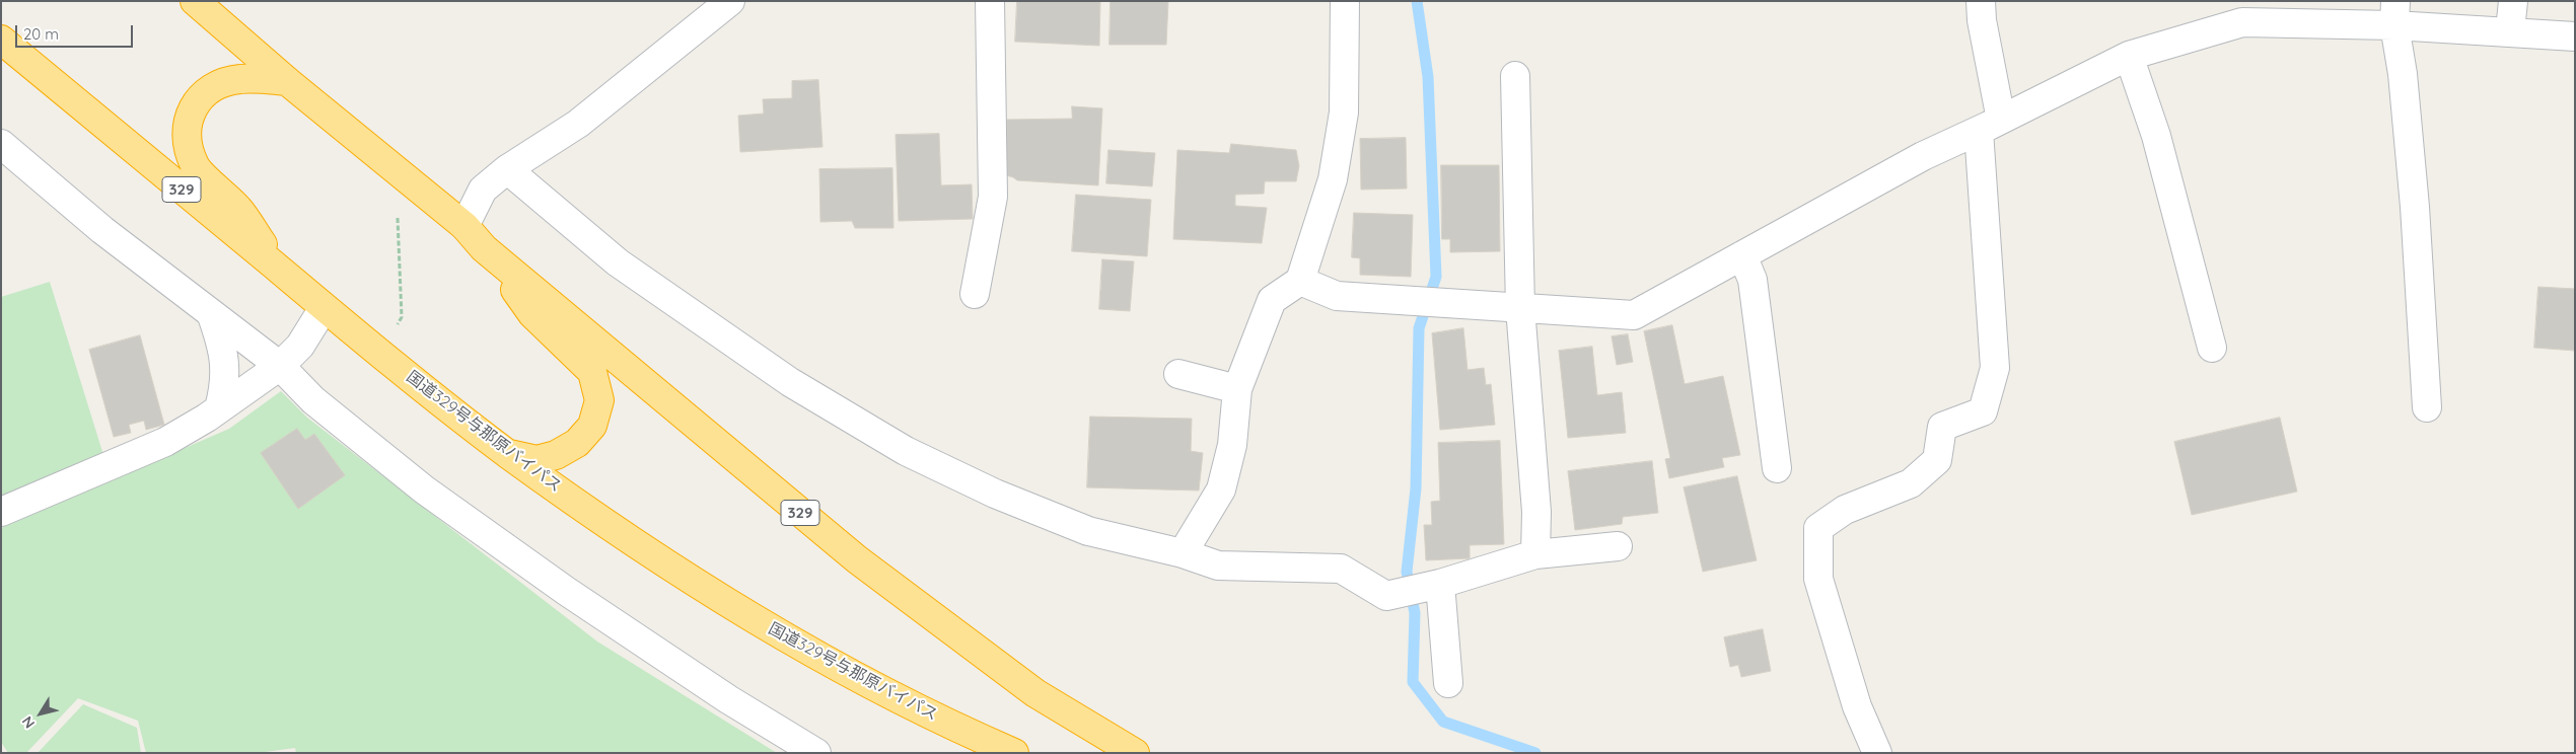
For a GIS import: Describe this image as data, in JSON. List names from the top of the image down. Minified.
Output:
{"streets":{"highway":["329","国道329号与那原バイパス"]},"scale_bar":"20 m","north":"bottom left"}
